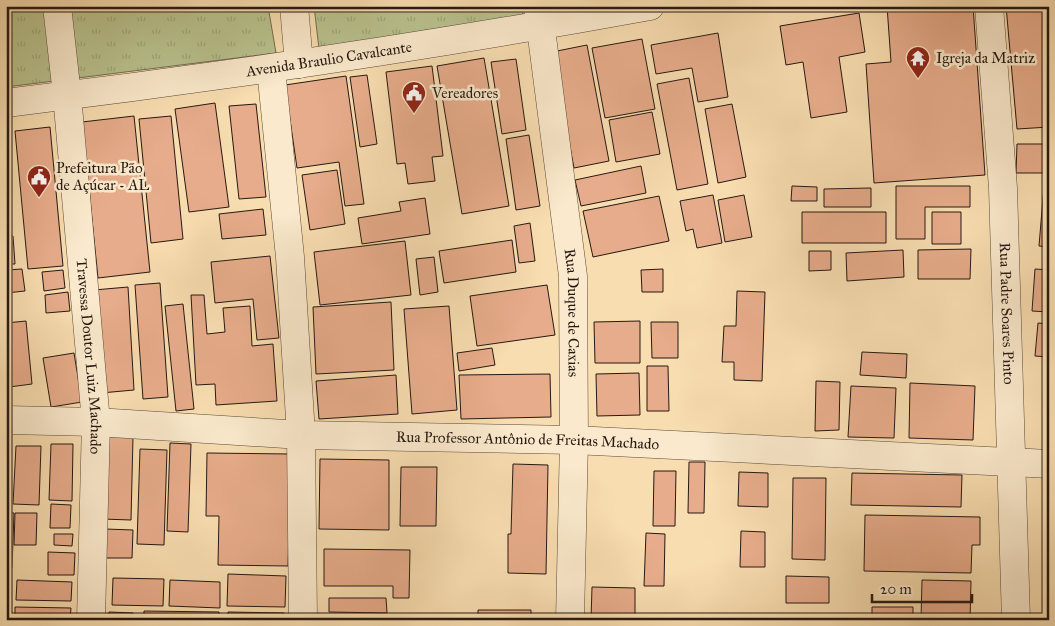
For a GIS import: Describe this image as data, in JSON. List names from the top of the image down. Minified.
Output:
{"streets":{"street":["Avenida Braulio Cavalcante","Rua Duque de Caxias","Rua Padre Soares Pinto","Travessa Doutor Luiz Machado","Rua Professor Antônio de Freitas Machado"]},"crossings":[["Avenida Braulio Cavalcante","Rua Duque de Caxias"],["Avenida Braulio Cavalcante","Travessa Doutor Luiz Machado"],["Rua Duque de Caxias","Rua Professor Antônio de Freitas Machado"],["Rua Padre Soares Pinto","Rua Professor Antônio de Freitas Machado"],["Travessa Doutor Luiz Machado","Rua Professor Antônio de Freitas Machado"]],"places":{"temple":["Igreja da Matriz"],"public building":["Vereadores","Prefeitura Pão de Açúcar - AL"]},"scale_bar":"20 m"}
